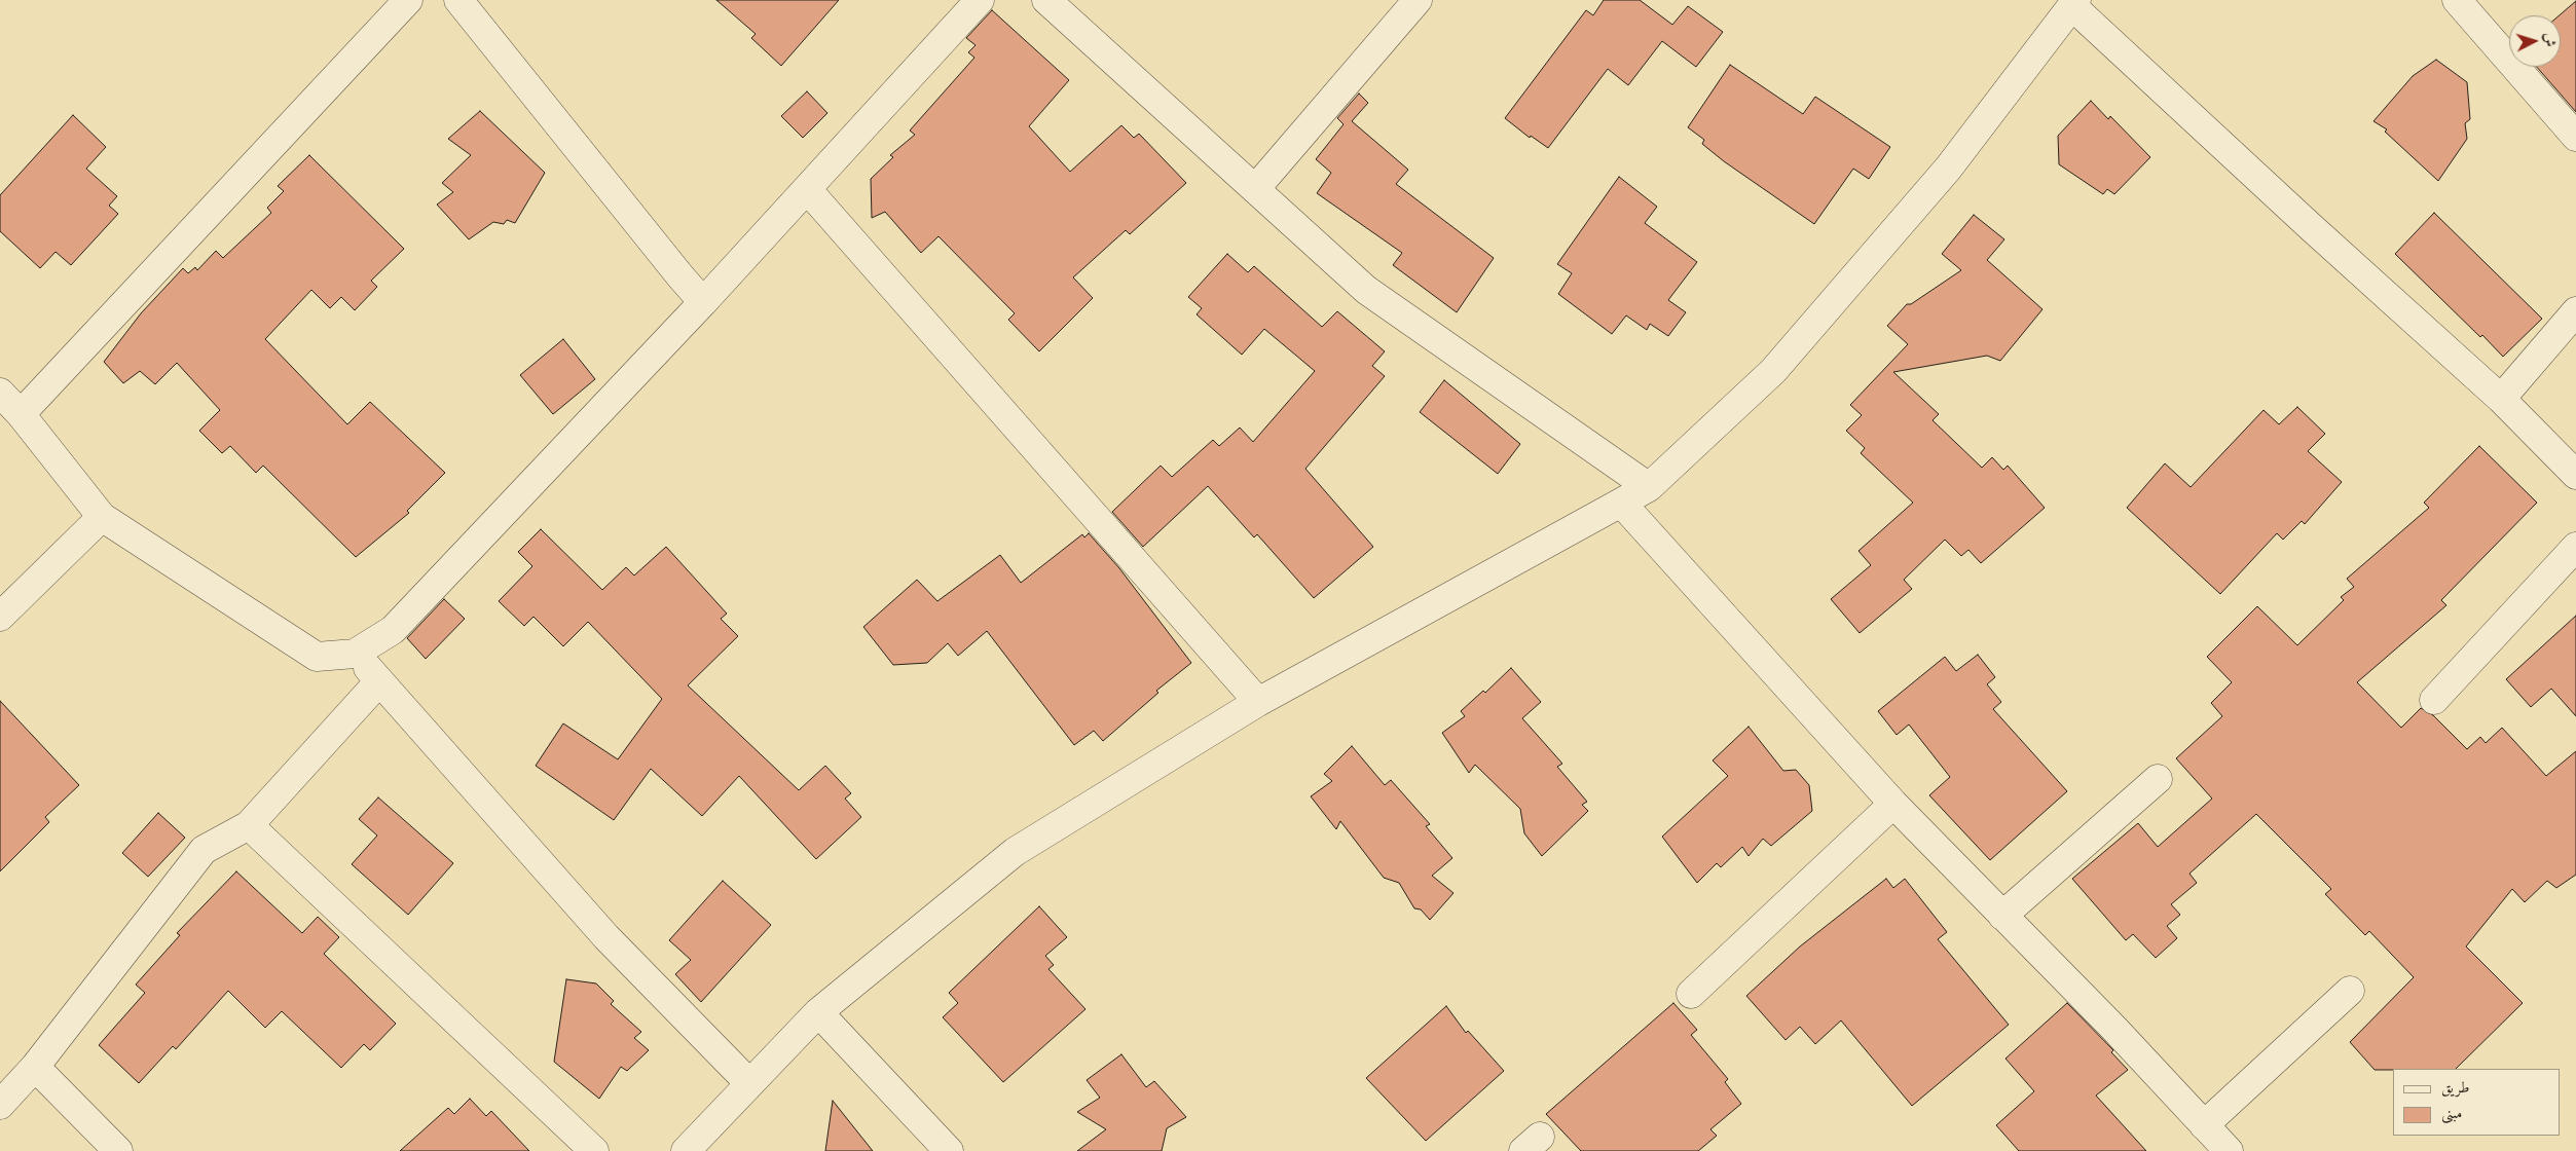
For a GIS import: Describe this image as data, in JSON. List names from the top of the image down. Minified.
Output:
{"legend":["طريق","مبنى"],"north":"right"}
